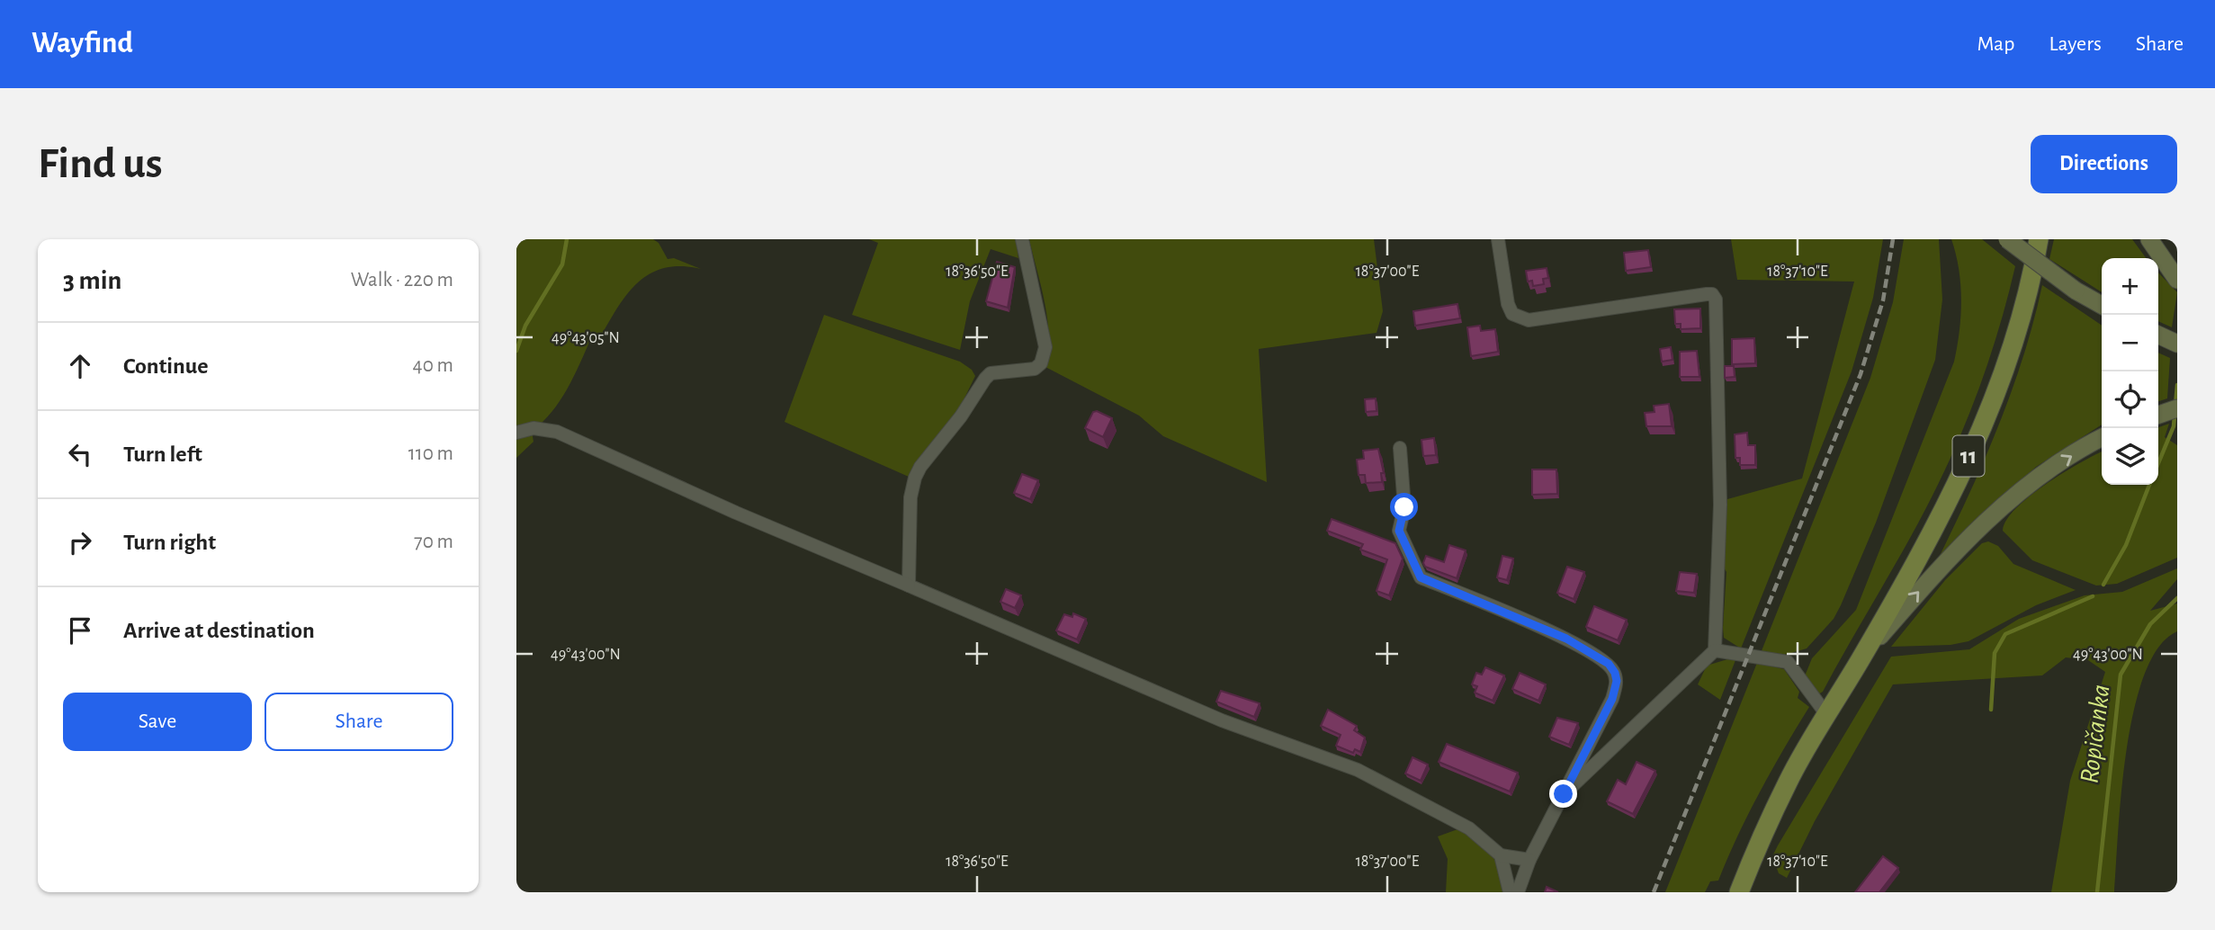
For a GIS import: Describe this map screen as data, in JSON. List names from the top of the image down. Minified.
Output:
{"streets":{"main road":["11"]},"water":["Ropičanka"],"page":{"header":"Wayfind","nav":["Map","Layers","Share"],"buttons":["Directions",["Save","Share"]],"title":"Find us","heading":["3 min","Walk · 220 m"],"map_buttons":["+","−"],"list":[["Continue","40 m"],["Turn left","110 m"],["Turn right","70 m"],"Arrive at destination"]},"coordinates":["18°36'50\"E","18°37'00\"E","18°37'10\"E","49°43'05\"N","49°43'00\"N"]}
